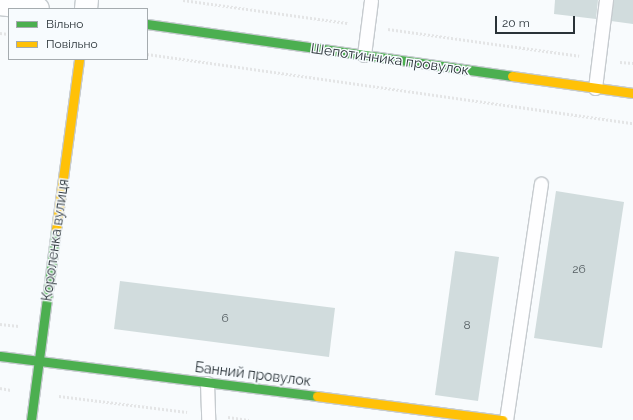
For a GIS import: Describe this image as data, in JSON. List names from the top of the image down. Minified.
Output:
{"streets":{"street":["Шепотинника провулок","Короленка вулиця","Банний провулок"]},"crossings":[["Короленка вулиця","Банний провулок"]],"house_numbers":["26","6","8"],"legend":["Вільно","Повільно"],"scale_bar":"20 m"}
